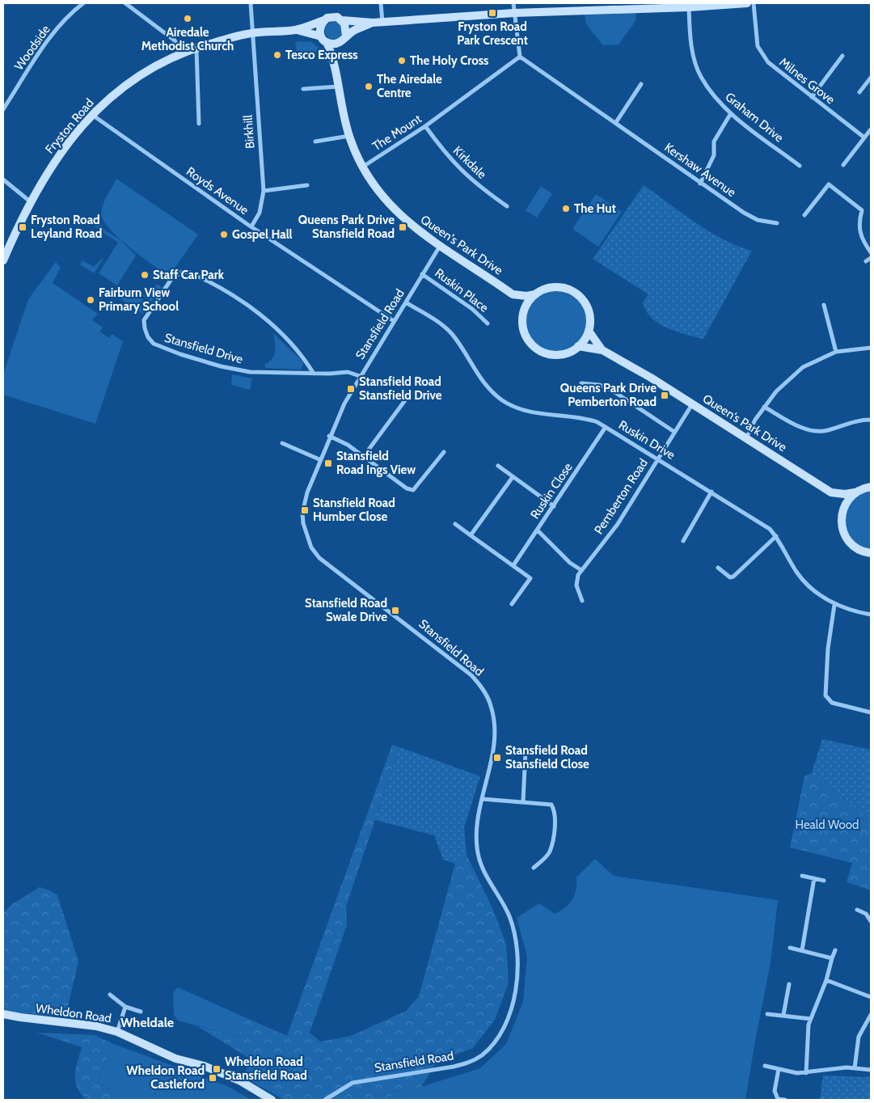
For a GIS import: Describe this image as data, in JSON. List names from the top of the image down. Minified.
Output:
{"streets":{"street":["Woodside","Milnes Grove","Graham Drive","Fryston Road","Birkhill","The Mount","Kirkdale","Kershaw Avenue","Royds Avenue","Queen's Park Drive","Ruskin Place","Stansfield Road","Stansfield Drive","Ruskin Drive","Ruskin Close","Pemberton Road","Wheldon Road"]},"crossings":[["Graham Drive","Fryston Road"],["Fryston Road","Birkhill"],["Fryston Road","Royds Avenue"],["Fryston Road","Queen's Park Drive"],["Birkhill","Royds Avenue"],["The Mount","Kirkdale"],["The Mount","Kershaw Avenue"],["The Mount","Queen's Park Drive"],["Royds Avenue","Stansfield Road"],["Queen's Park Drive","Stansfield Road"],["Queen's Park Drive","Pemberton Road"],["Ruskin Place","Stansfield Road"],["Stansfield Road","Stansfield Drive"],["Stansfield Road","Ruskin Drive"],["Ruskin Drive","Ruskin Close"],["Ruskin Drive","Pemberton Road"]],"districts":["Wheldale"],"parks":["Heald Wood"],"places":{"transit":["Fryston Road Park Crescent","Fryston Road Leyland Road","Queens Park Drive Stansfield Road","Stansfield Road Stansfield Drive","Queens Park Drive Pemberton Road","Stansfield Road Ings View","Stansfield Road Humber Close","Stansfield Road Swale Drive","Stansfield Road Stansfield Close","Wheldon Road Stansfield Road","Wheldon Road Castleford"],"other":["Airedale Methodist Church","Tesco Express","The Holy Cross","The Airedale Centre","The Hut","Gospel Hall","Staff Car Park","Fairburn View Primary School"]}}
